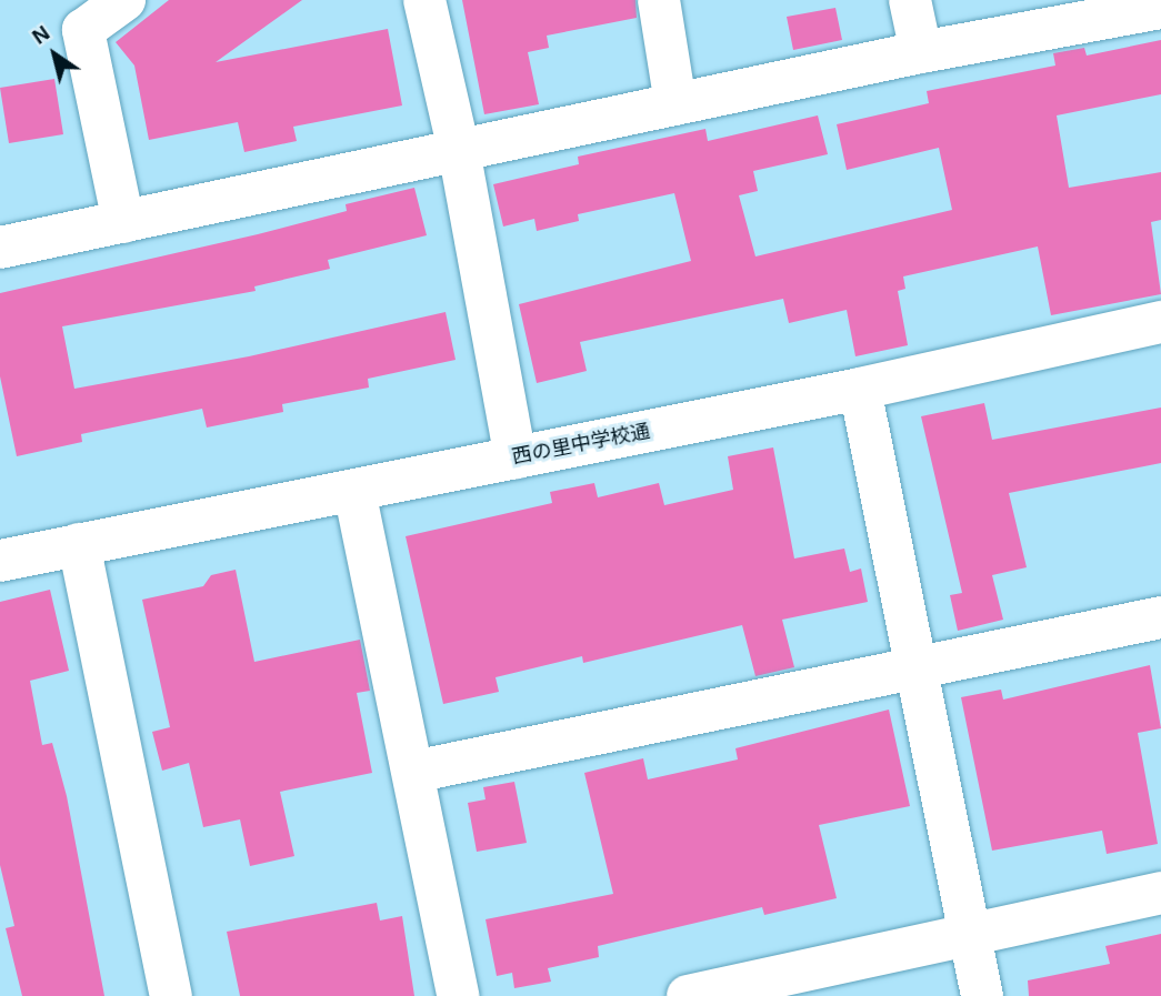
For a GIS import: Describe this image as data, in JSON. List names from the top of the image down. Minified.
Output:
{"streets":{"street":["西の里中学校通"]},"north":"top left"}
